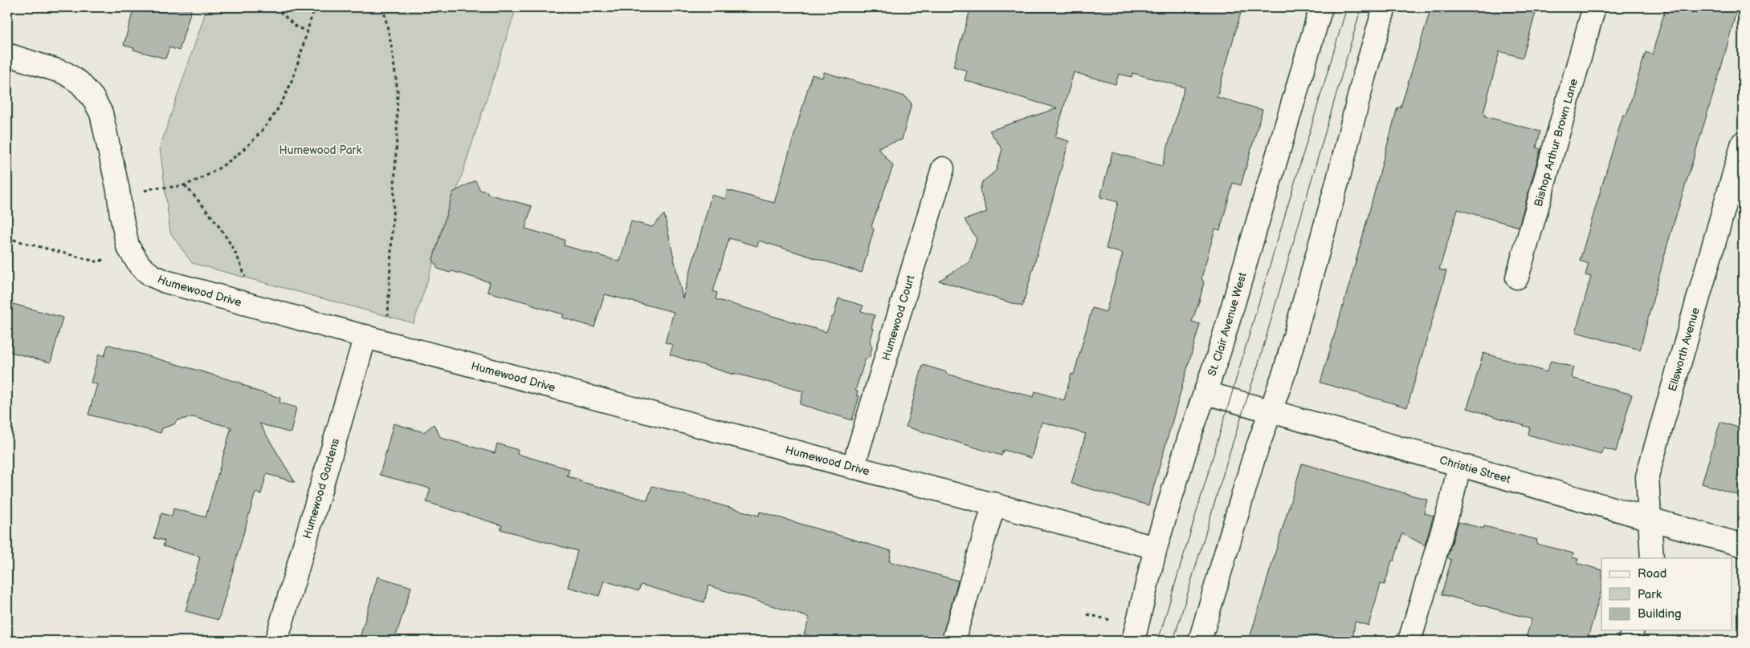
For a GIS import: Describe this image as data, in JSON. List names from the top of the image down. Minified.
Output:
{"streets":{"street":["Bishop Arthur Brown Lane","Humewood Drive","Humewood Court","St. Clair Avenue West","Ellsworth Avenue","Christie Street","Humewood Gardens"]},"crossings":[["Humewood Drive","Humewood Court"],["Humewood Drive","St. Clair Avenue West"],["Humewood Drive","Humewood Gardens"],["St. Clair Avenue West","Christie Street"],["Ellsworth Avenue","Christie Street"]],"parks":["Humewood Park"],"legend":["Road","Park","Building"]}
